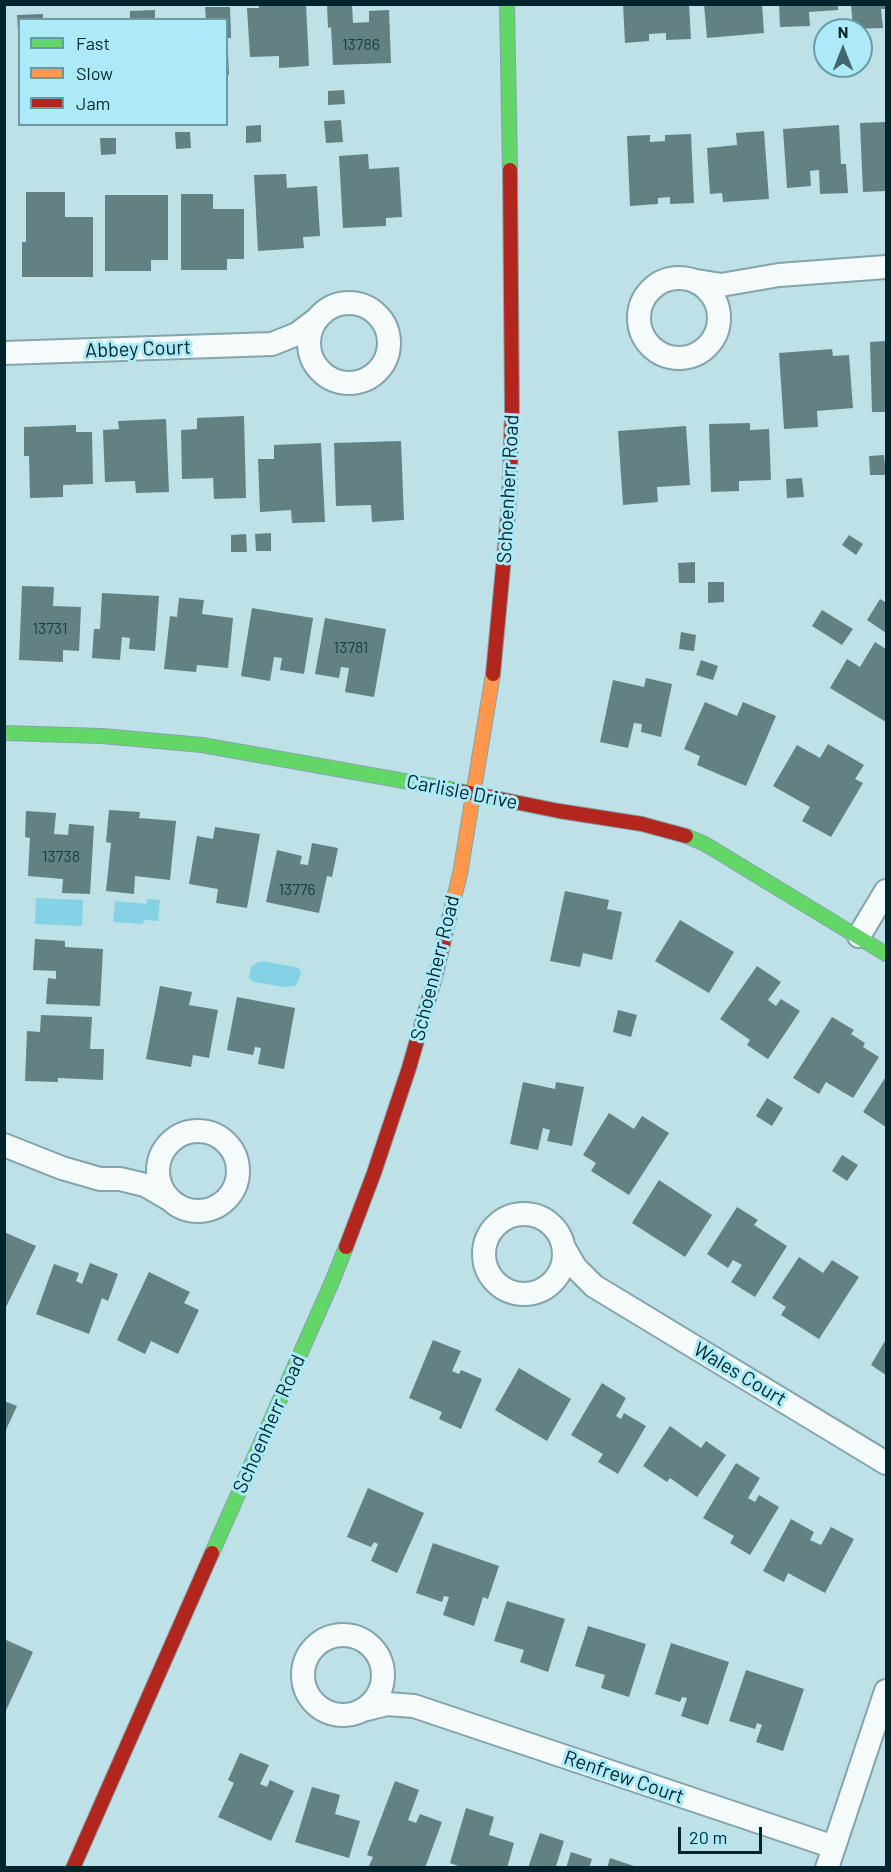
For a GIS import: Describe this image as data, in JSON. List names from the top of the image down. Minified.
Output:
{"streets":{"main road":["Schoenherr Road","Carlisle Drive"],"street":["Abbey Court","Wales Court","Renfrew Court"]},"crossings":[["Schoenherr Road","Carlisle Drive"]],"house_numbers":["13786","13731","13781","13738","13776"],"legend":["Fast","Slow","Jam"],"scale_bar":"20 m","north":"top"}
